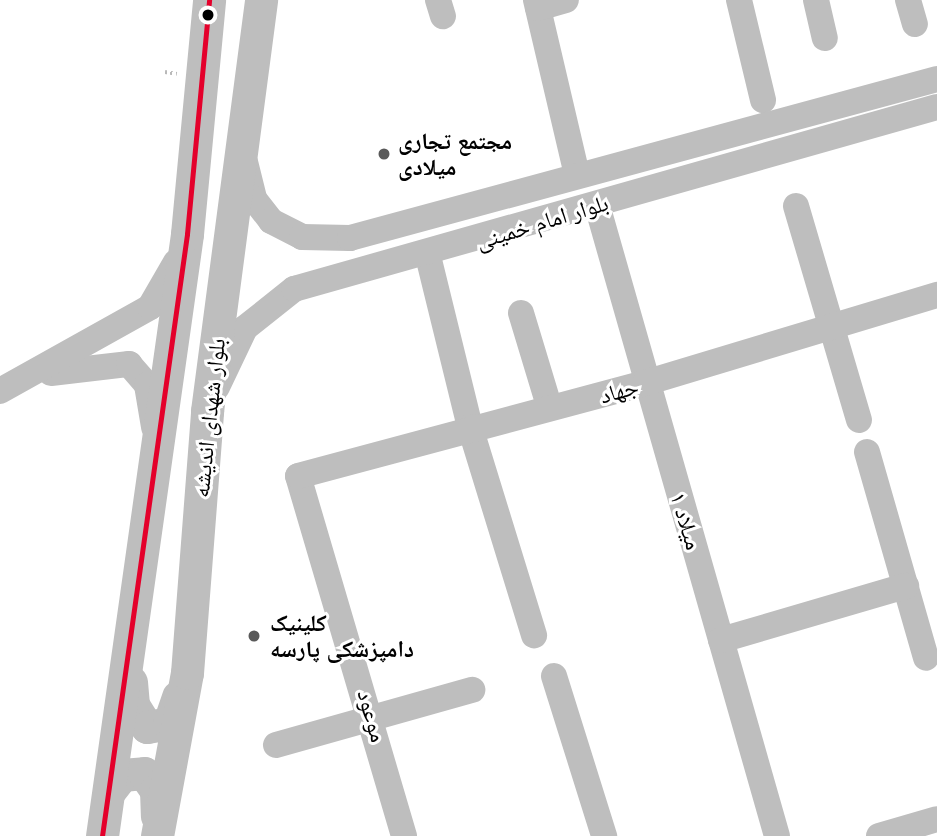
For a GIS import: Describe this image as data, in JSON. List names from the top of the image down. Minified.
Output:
{"streets":{"main road":["بلوار شهدای اندیشه"],"street":["بلوار امام خمینی","جهاد","میلاد ۱","موعود"]},"crossings":[["بلوار امام خمینی","بلوار شهدای اندیشه"],["بلوار امام خمینی","میلاد ۱"],["جهاد","میلاد ۱"],["جهاد","موعود"]],"places":["مجتمع تجاری میلادی","کلینیک دامپزشکی پارسه"]}
